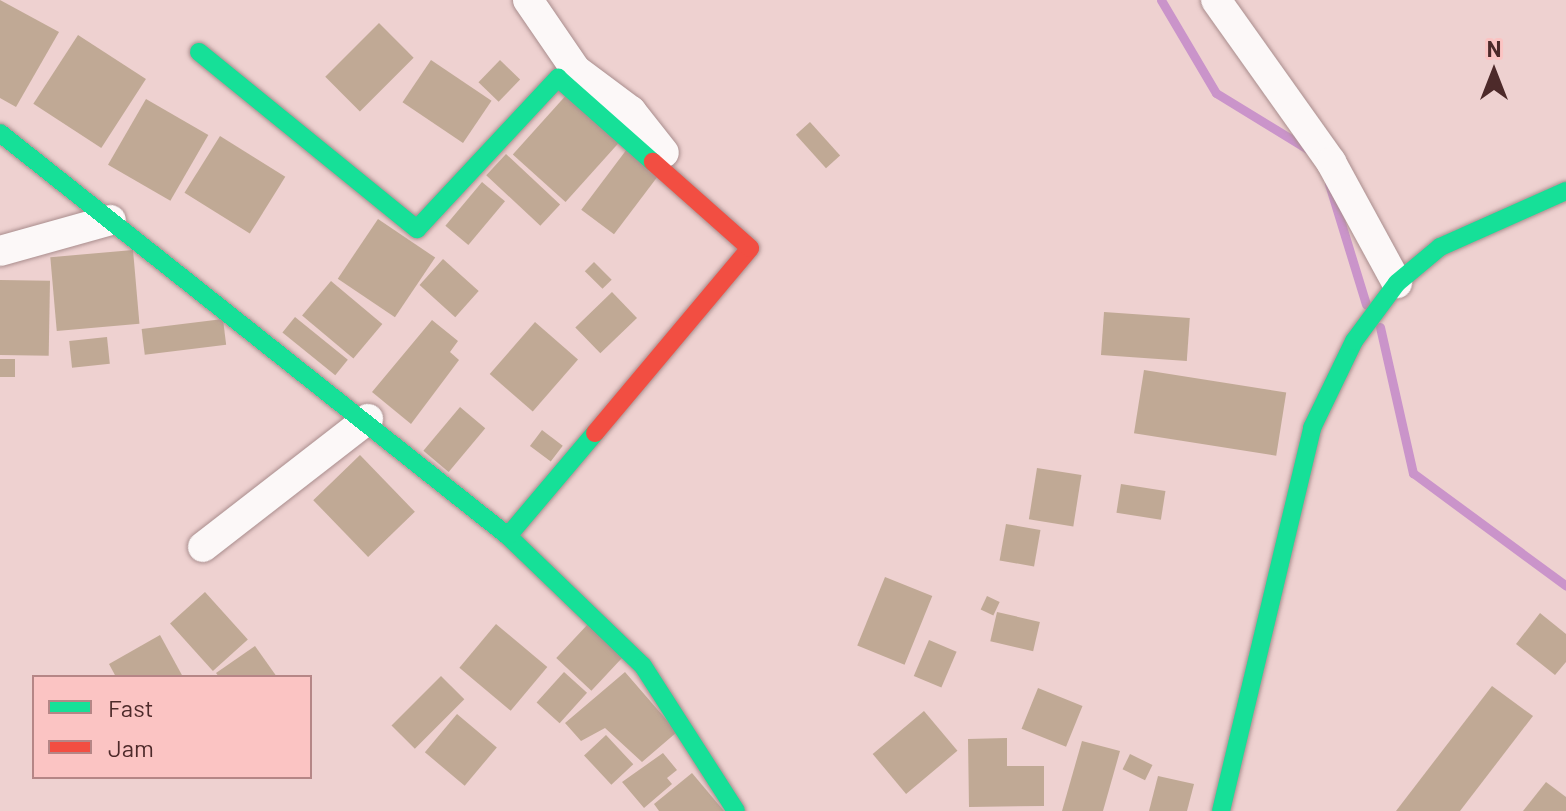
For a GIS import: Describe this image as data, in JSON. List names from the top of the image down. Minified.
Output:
{"legend":["Fast","Jam"],"north":"top"}
